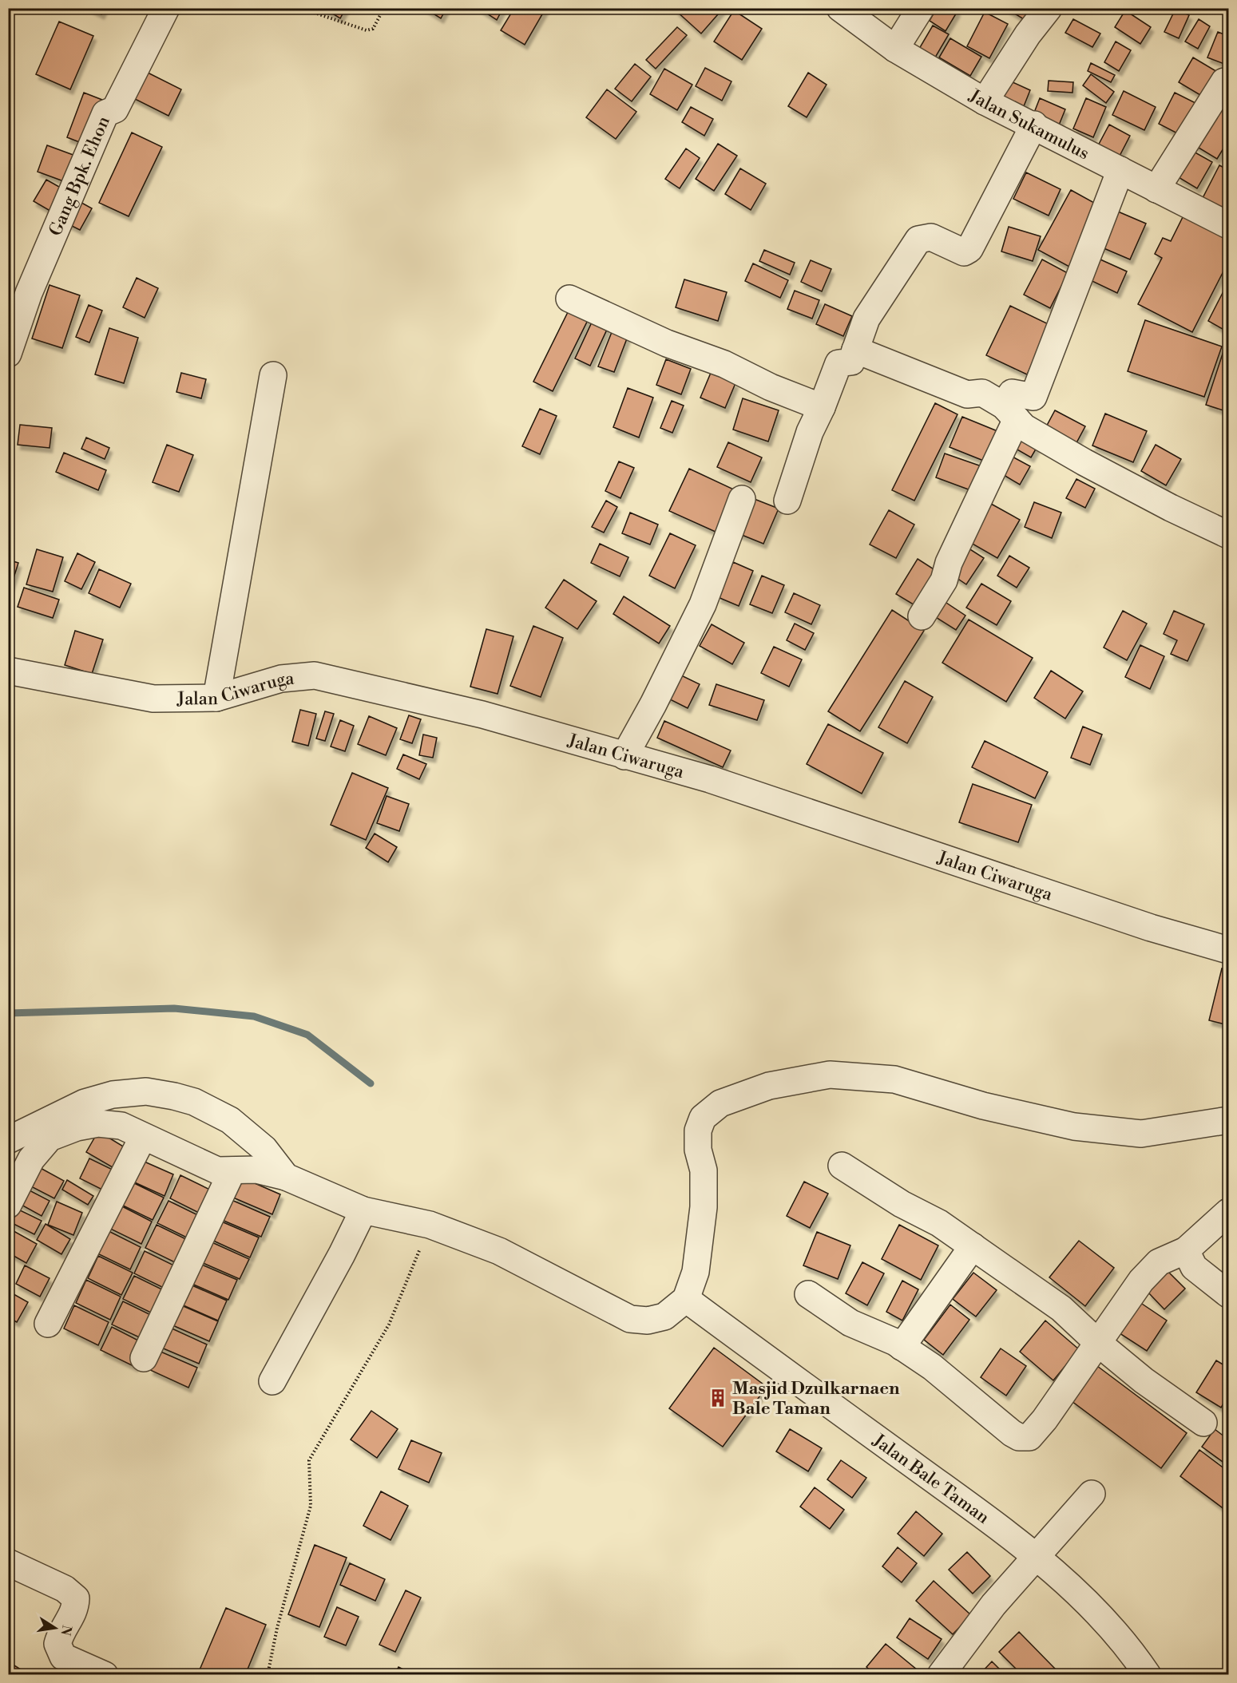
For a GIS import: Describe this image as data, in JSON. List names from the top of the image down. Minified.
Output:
{"streets":{"street":["Jalan Sukamulus","Gang Bpk. Ehon","Jalan Ciwaruga","Jalan Bale Taman"]},"places":{"building":["Masjid Dzulkarnaen Bale Taman"]},"north":"right"}
